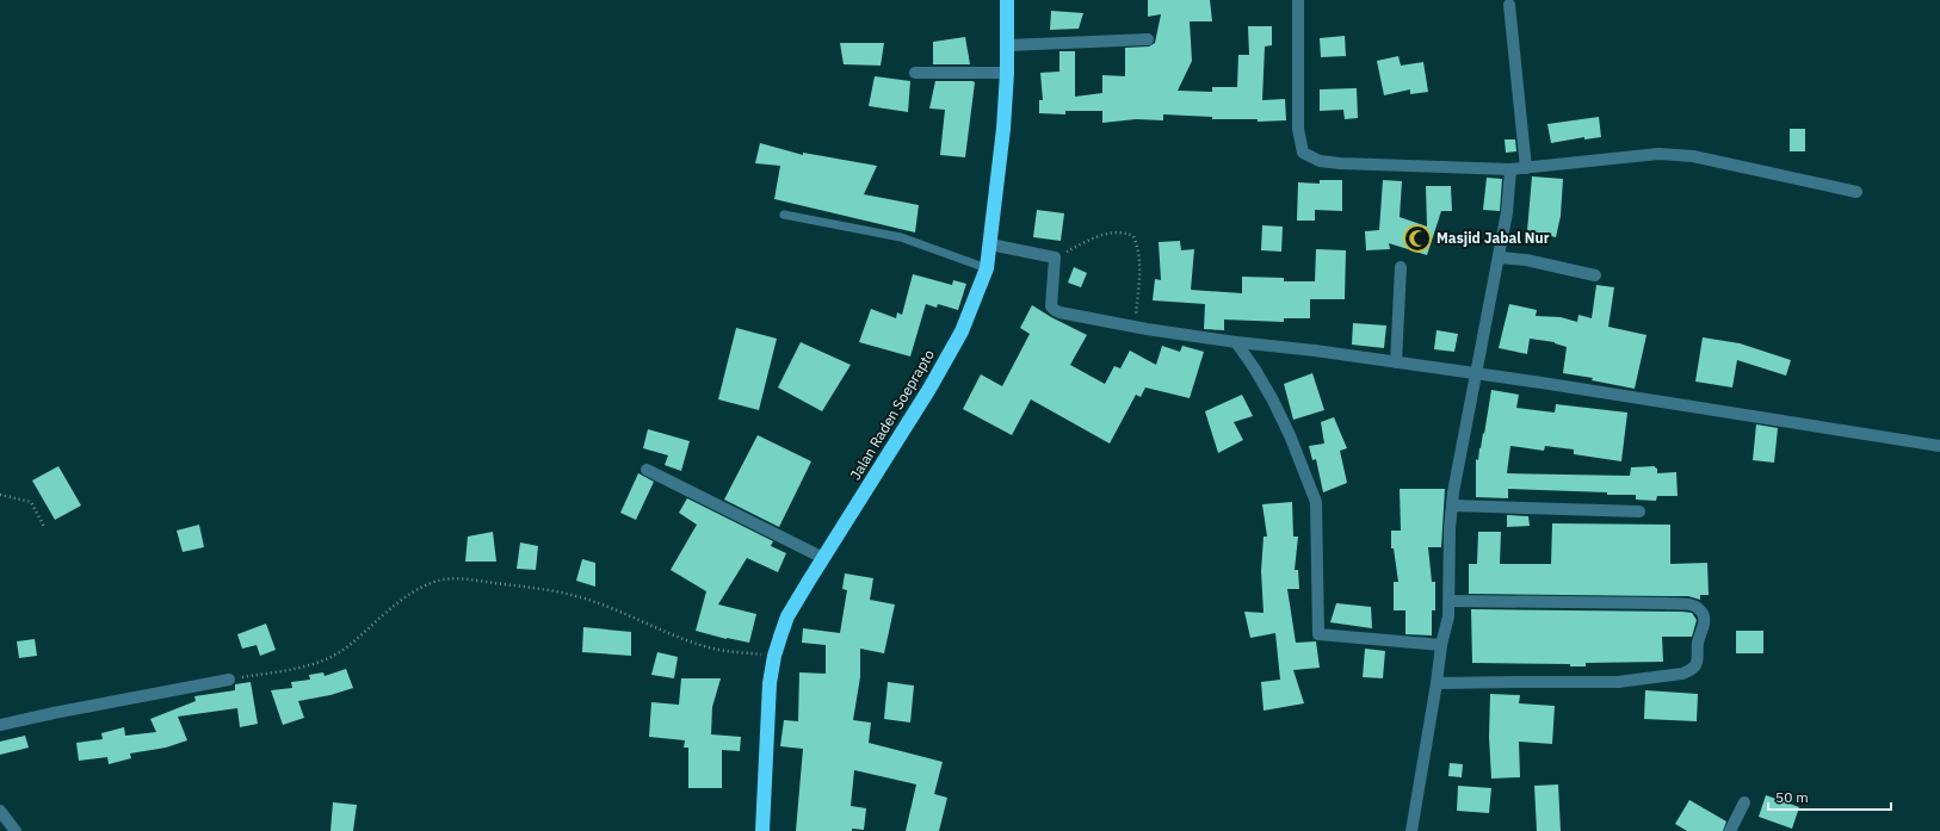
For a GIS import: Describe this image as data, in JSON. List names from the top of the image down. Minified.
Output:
{"streets":{"highway":["Jalan Raden Soeprapto"]},"places":{"mosque":["Masjid Jabal Nur"]},"scale_bar":"50 m"}
